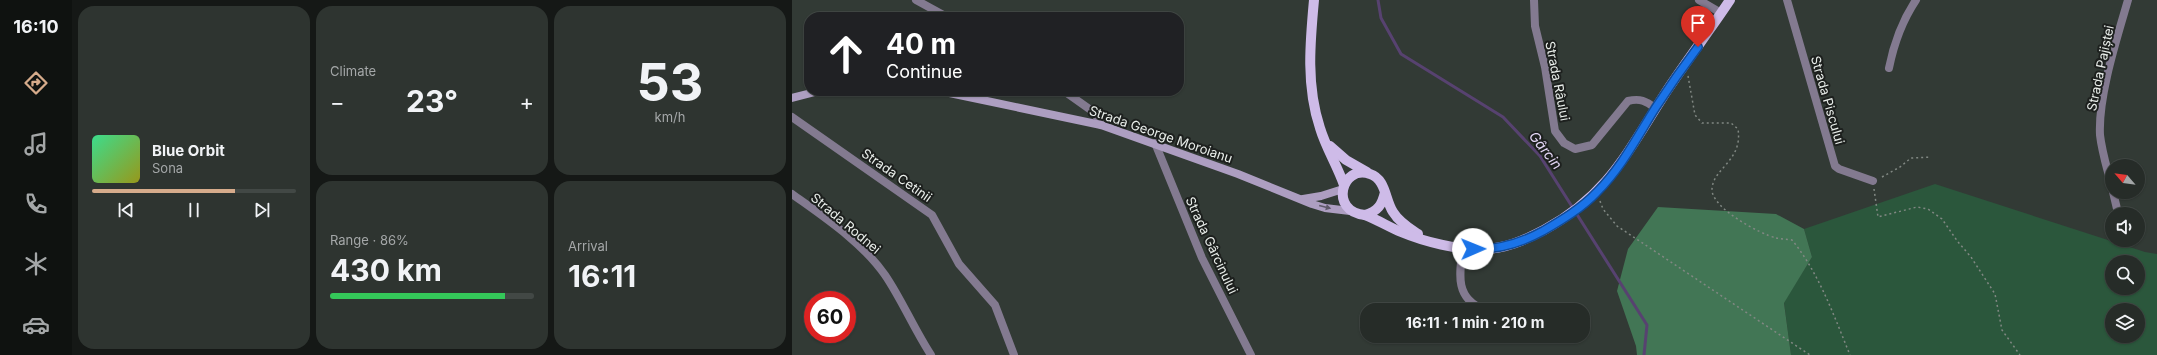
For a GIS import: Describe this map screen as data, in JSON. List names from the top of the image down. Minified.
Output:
{"streets":{"main road":["Strada George Moroianu"],"street":["Strada Pajiștei","Strada Râului","Strada Piscului","Strada Cetinii","Strada Rodnei","Strada Gârcinului"]},"crossings":[["Strada George Moroianu","Strada Gârcinului"]],"water":["Gârcin"],"north":"top left","page":{"tabs":"16:10","tile":["Climate",["53","km/h"],["Range · 86%","430 km"],["Arrival","16:11"]],"turn":["40 m","Continue"],"heat":["−","23°","+"],"song":["Blue Orbit","Sona"],"limit":"60","trip":"16:11 · 1 min · 210 m"}}
